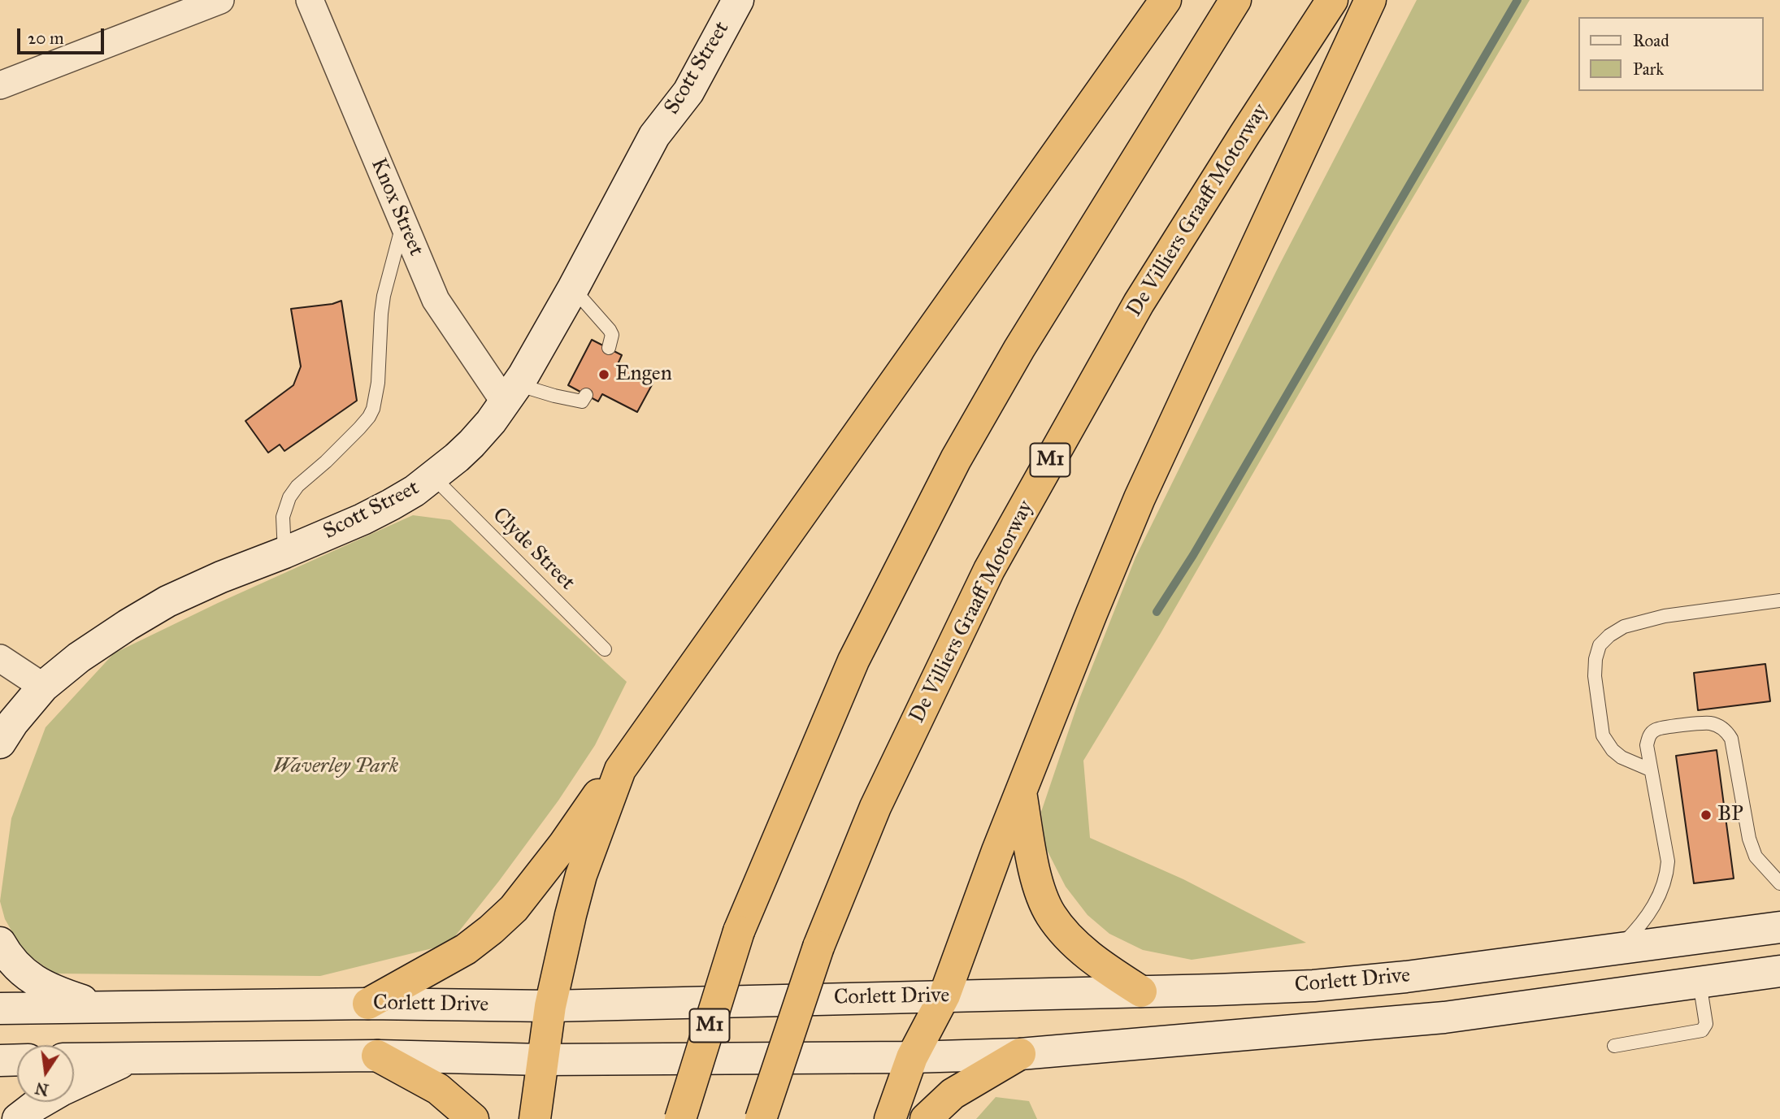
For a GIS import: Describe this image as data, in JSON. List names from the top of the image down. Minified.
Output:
{"streets":{"highway":["De Villiers Graaff Motorway","M1"],"main road":["Scott Street","Corlett Drive"],"street":["Knox Street"],"lane":["Clyde Street"]},"crossings":[["Scott Street","Knox Street"],["Scott Street","Clyde Street"]],"parks":["Waverley Park"],"places":["Engen","BP"],"legend":["Road","Park"],"scale_bar":"20 m","north":"bottom"}
